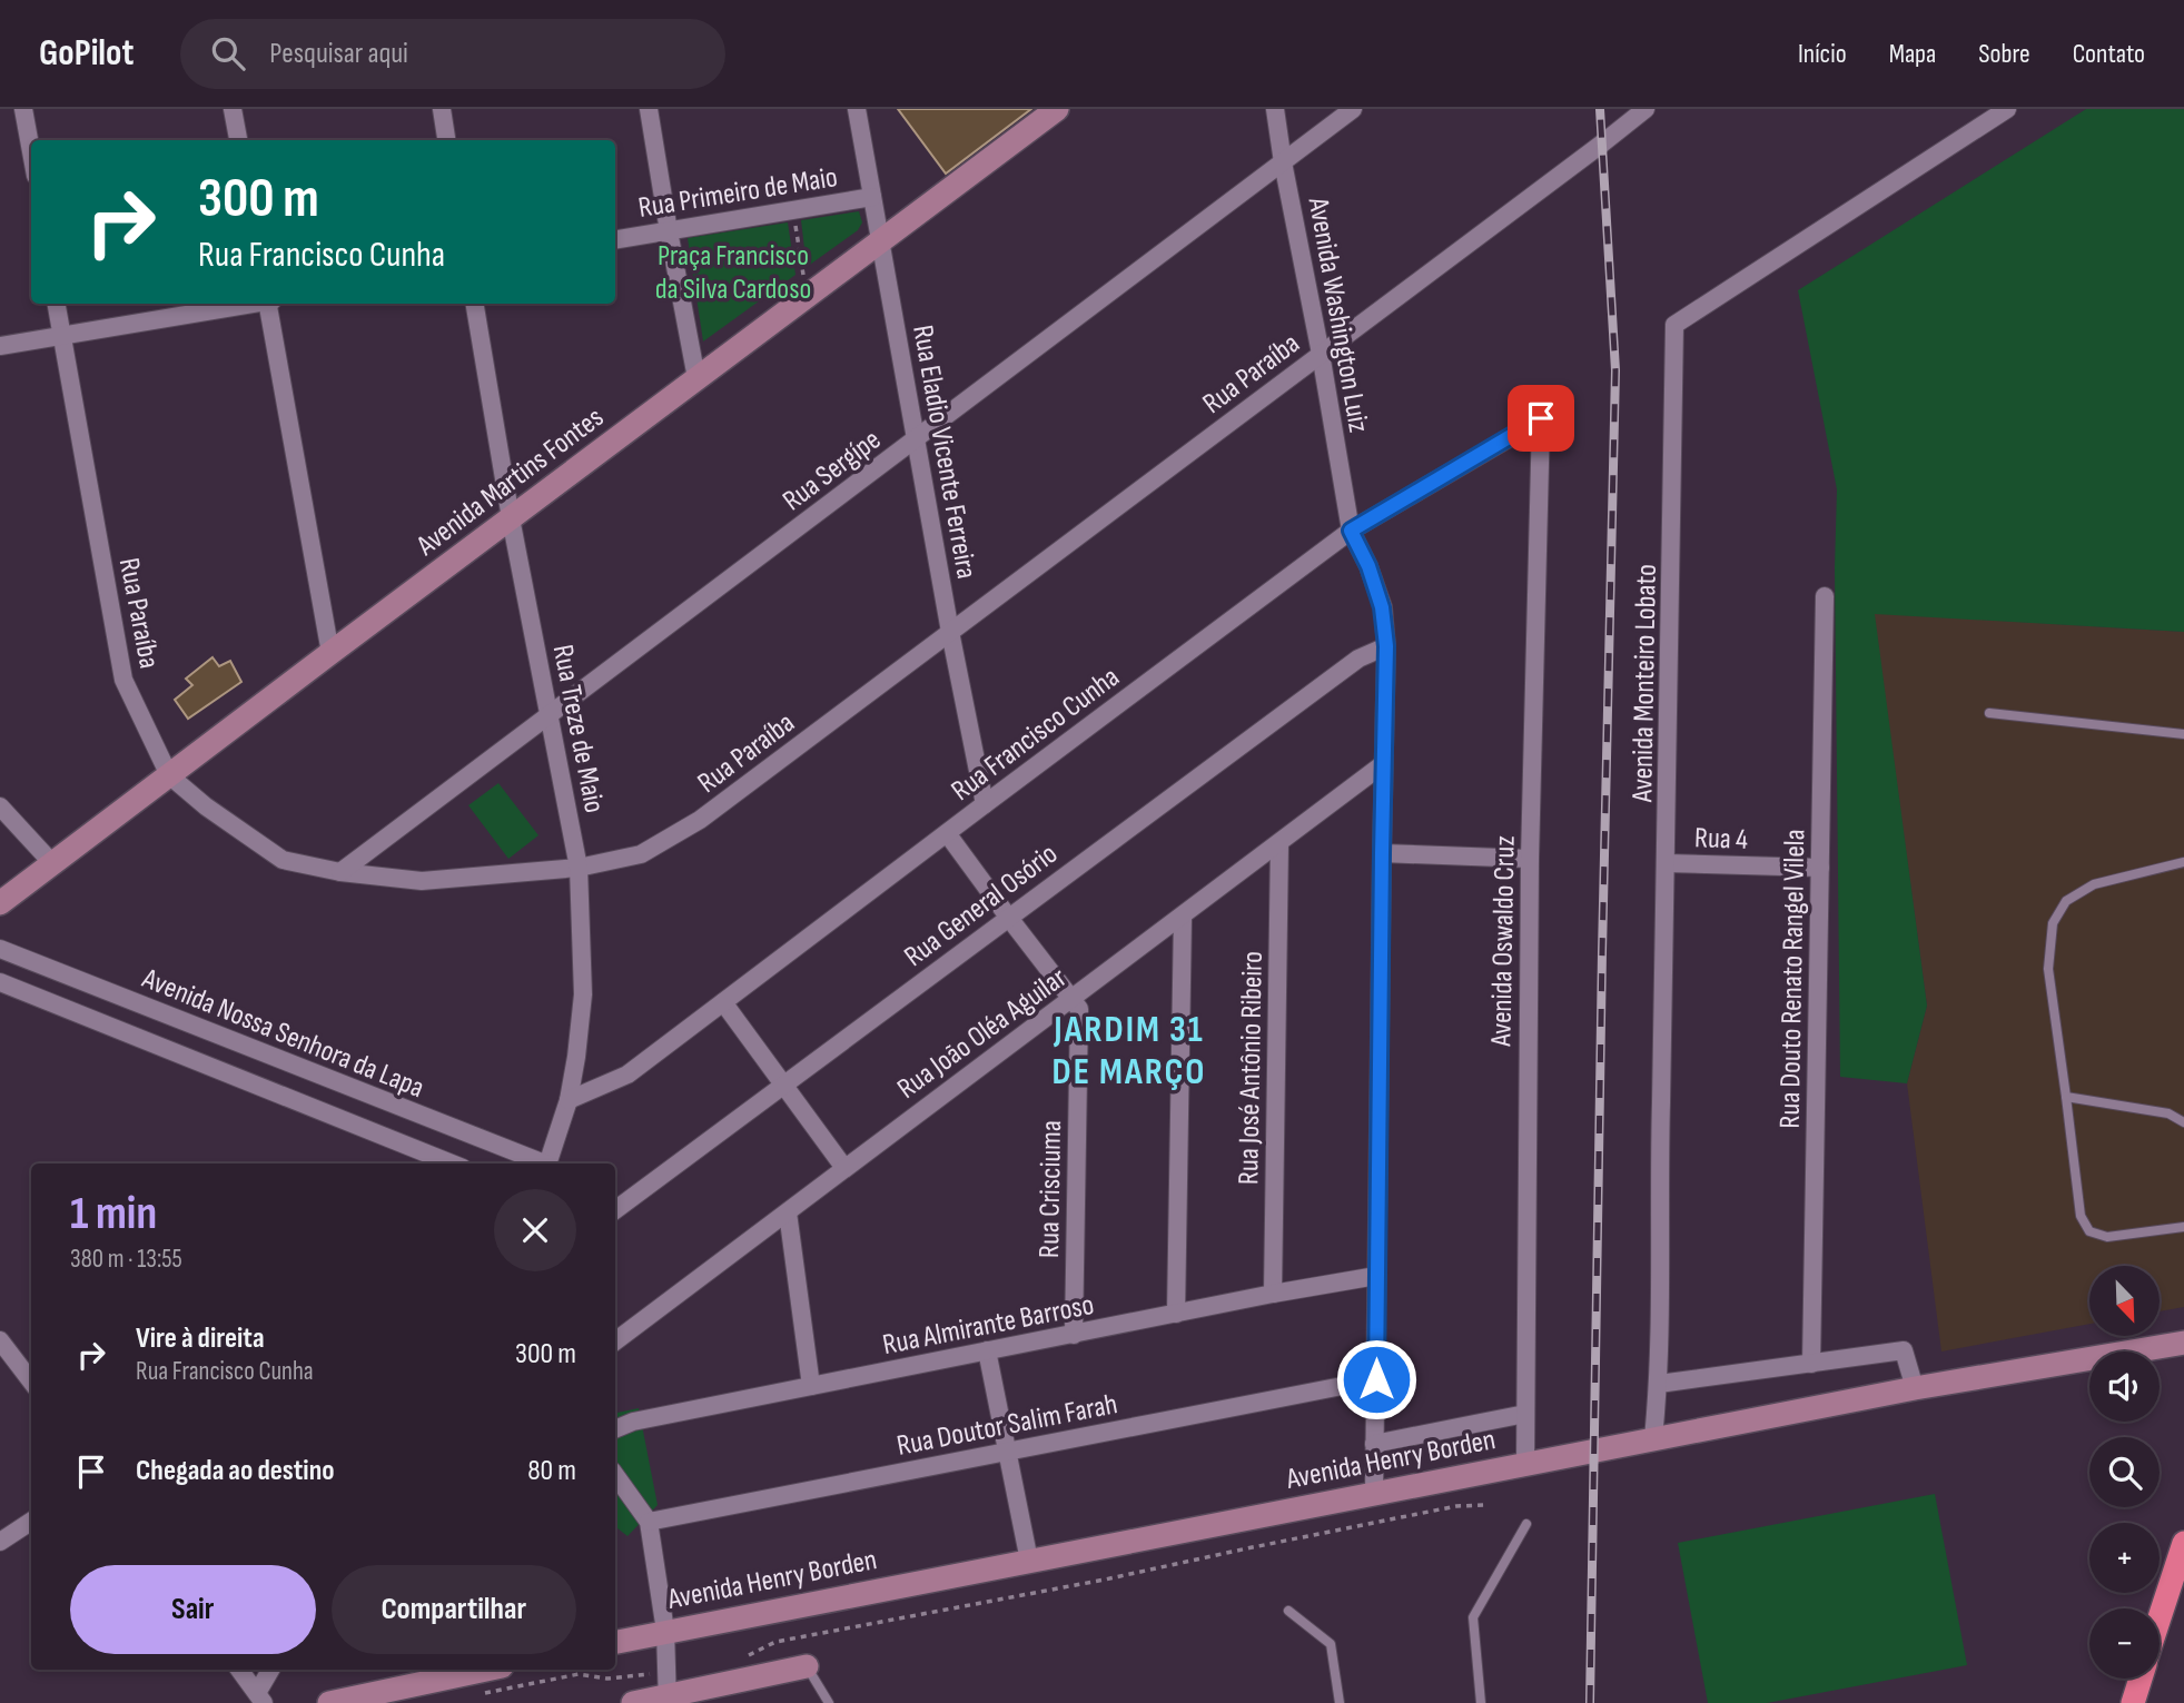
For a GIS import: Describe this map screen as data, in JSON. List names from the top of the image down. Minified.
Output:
{"streets":{"street":["Rua Primeiro de Maio","Avenida Washington Luiz","Rua Paraíba","Rua Eladio Vicente Ferreira","Rua Sergípe","Avenida Martins Fontes","Avenida Monteiro Lobato","Rua Treze de Maio","Rua Francisco Cunha","Rua 4","Rua General Osório","Avenida Oswaldo Cruz","Rua Douto Renato Rangel Vilela","Avenida Nossa Senhora da Lapa","Rua João Oléa Aguilar","Rua José Antônio Ribeiro","Rua Crisciuma","Rua Almirante Barroso","Rua Doutor Salim Farah","Avenida Henry Borden"]},"crossings":[["Rua Primeiro de Maio","Rua Eladio Vicente Ferreira"],["Avenida Washington Luiz","Rua Paraíba"],["Avenida Washington Luiz","Rua Sergípe"],["Avenida Washington Luiz","Rua Francisco Cunha"],["Avenida Washington Luiz","Rua General Osório"],["Avenida Washington Luiz","Rua João Oléa Aguilar"],["Avenida Washington Luiz","Rua Almirante Barroso"],["Avenida Washington Luiz","Rua Doutor Salim Farah"],["Avenida Washington Luiz","Avenida Henry Borden"],["Rua Paraíba","Rua Eladio Vicente Ferreira"],["Rua Paraíba","Rua Sergípe"],["Rua Paraíba","Avenida Martins Fontes"],["Rua Paraíba","Rua Treze de Maio"],["Rua Eladio Vicente Ferreira","Rua Sergípe"],["Rua Eladio Vicente Ferreira","Avenida Martins Fontes"],["Rua Eladio Vicente Ferreira","Rua Francisco Cunha"],["Rua Sergípe","Rua Treze de Maio"],["Avenida Martins Fontes","Rua Treze de Maio"],["Avenida Monteiro Lobato","Rua 4"],["Avenida Monteiro Lobato","Avenida Henry Borden"],["Rua Treze de Maio","Rua Francisco Cunha"],["Rua Francisco Cunha","Avenida Oswaldo Cruz"],["Rua 4","Rua Douto Renato Rangel Vilela"],["Avenida Oswaldo Cruz","Avenida Henry Borden"],["Rua João Oléa Aguilar","Rua José Antônio Ribeiro"],["Rua João Oléa Aguilar","Rua Crisciuma"],["Rua José Antônio Ribeiro","Rua Almirante Barroso"],["Rua Crisciuma","Rua Almirante Barroso"]],"districts":["JARDIM 31 DE MARÇO"],"parks":["Praça Francisco da Silva Cardoso"],"north":"bottom right","page":{"header":"GoPilot","search":"Pesquisar aqui","nav":["Início","Mapa","Sobre","Contato"],"turn":["300 m","Rua Francisco Cunha"],"heading":["1 min","380 m · 13:55"],"map_buttons":["+","−"],"list":[{"name":"Vire à direita","note":"Rua Francisco Cunha","value":"300 m"},{"name":"Chegada ao destino","value":"80 m"}],"buttons":["Sair","Compartilhar"]}}
